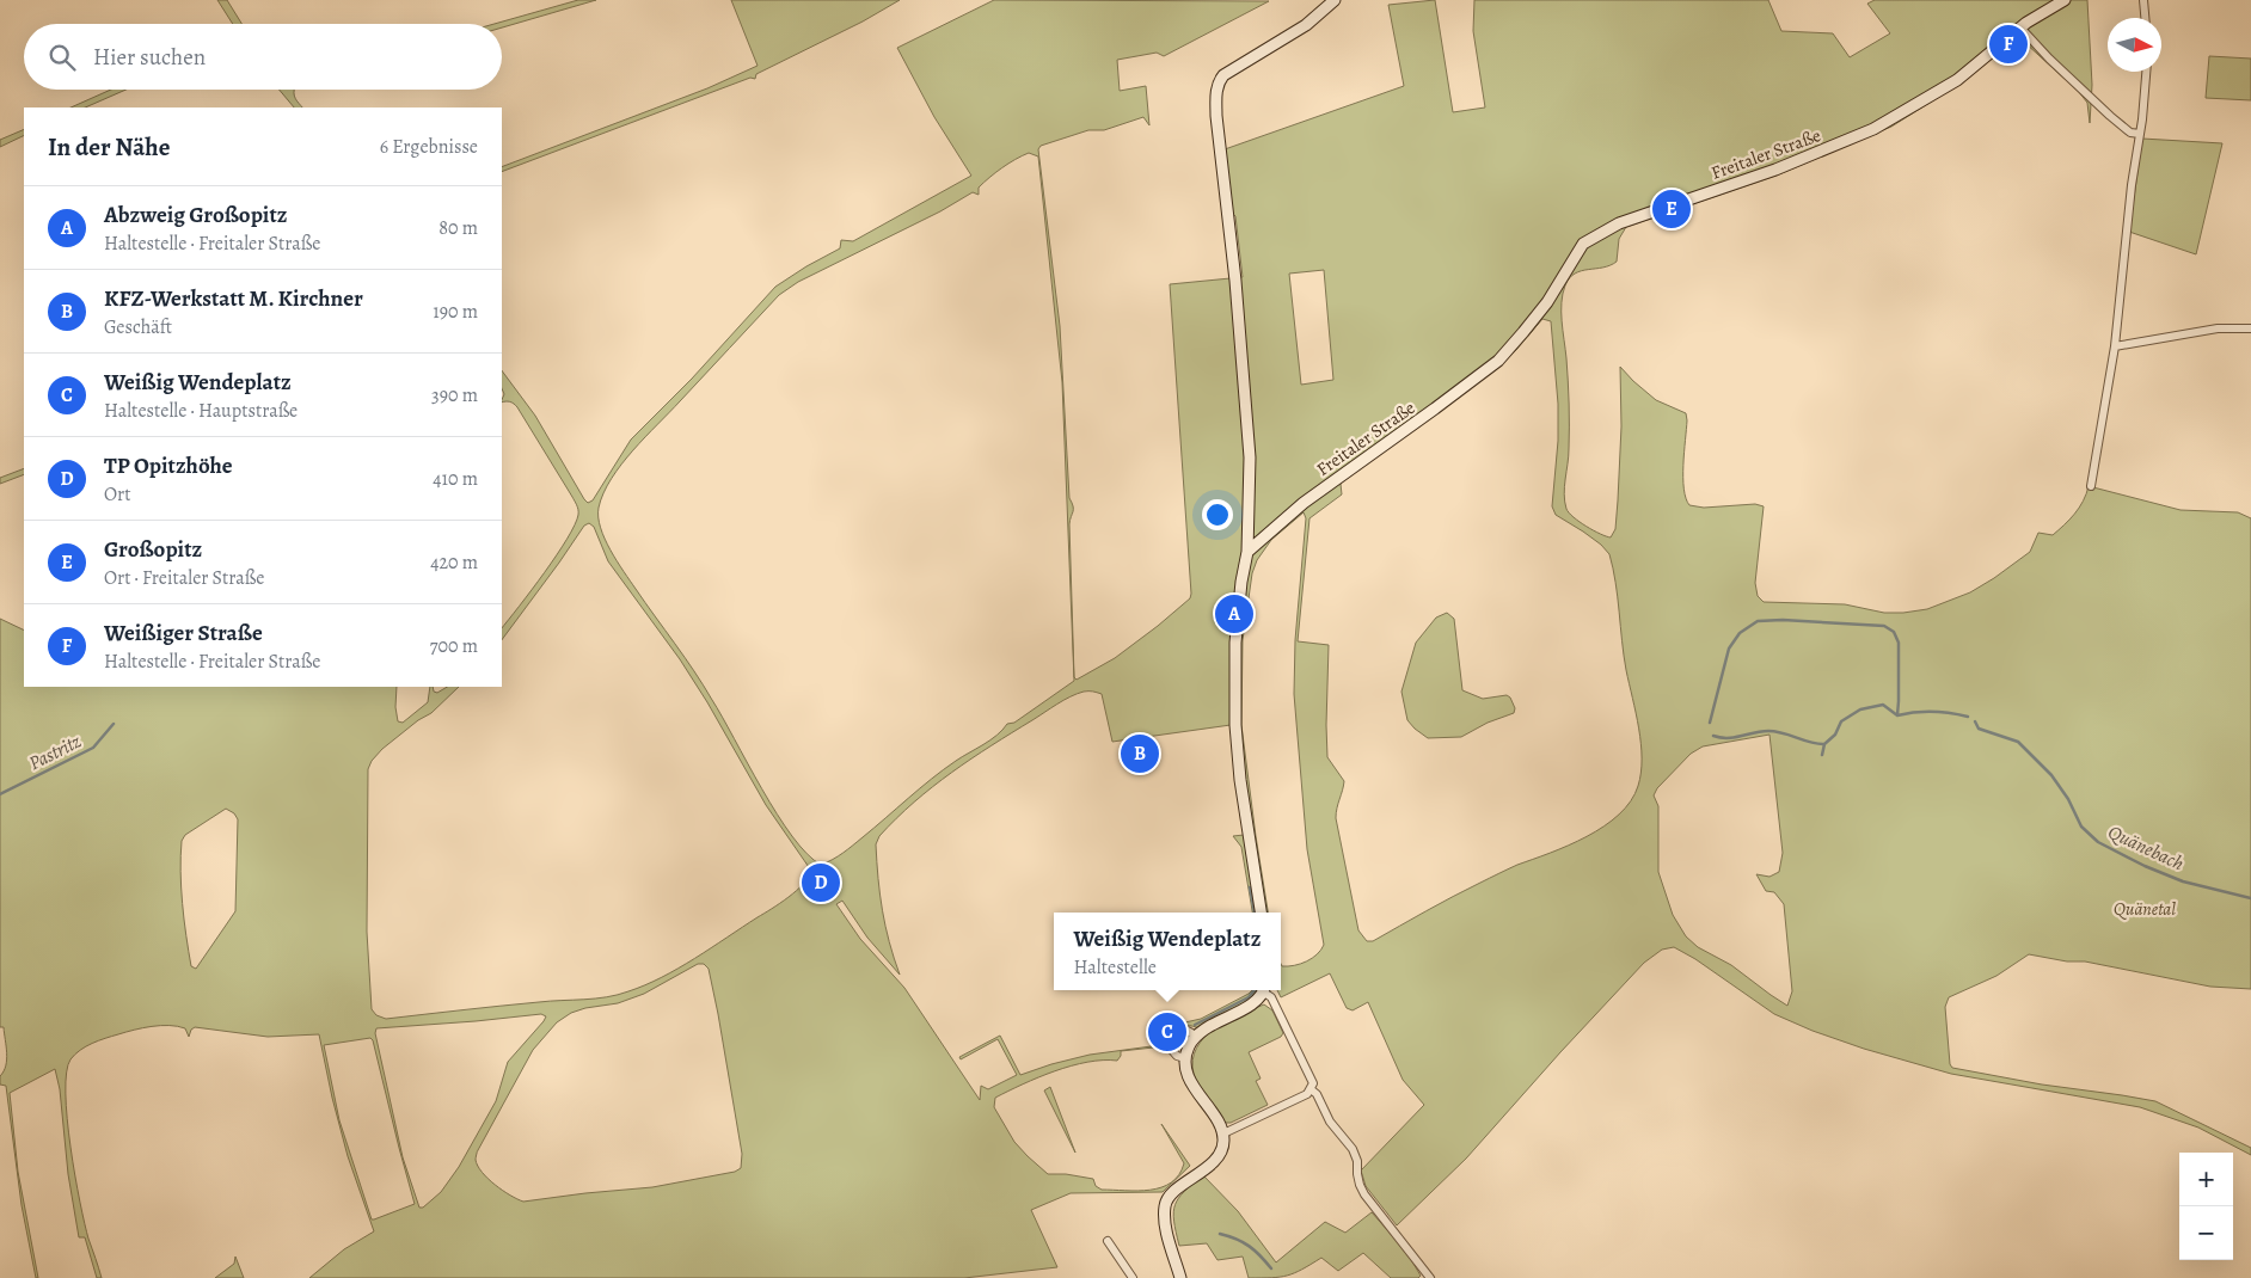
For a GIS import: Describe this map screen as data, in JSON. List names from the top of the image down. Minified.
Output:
{"streets":{"street":["Freitaler Straße"]},"water":["Pastritz","Quänebach"],"parks":["Quänetal"],"north":"right","page":{"pins":["F","E","A","B","D","C"],"search":"Hier suchen","heading":["In der Nähe","6 Ergebnisse"],"list":[{"mark":"A","name":"Abzweig Großopitz","note":"Haltestelle · Freitaler Straße","value":"80 m"},{"mark":"B","name":"KFZ-Werkstatt M. Kirchner","note":"Geschäft","value":"190 m"},{"mark":"C","name":"Weißig Wendeplatz","note":"Haltestelle · Hauptstraße","value":"390 m"},{"mark":"D","name":"TP Opitzhöhe","note":"Ort","value":"410 m"},{"mark":"E","name":"Großopitz","note":"Ort · Freitaler Straße","value":"420 m"},{"mark":"F","name":"Weißiger Straße","note":"Haltestelle · Freitaler Straße","value":"700 m"}],"popup":["Weißig Wendeplatz","Haltestelle"],"map_buttons":["+","−"]}}
